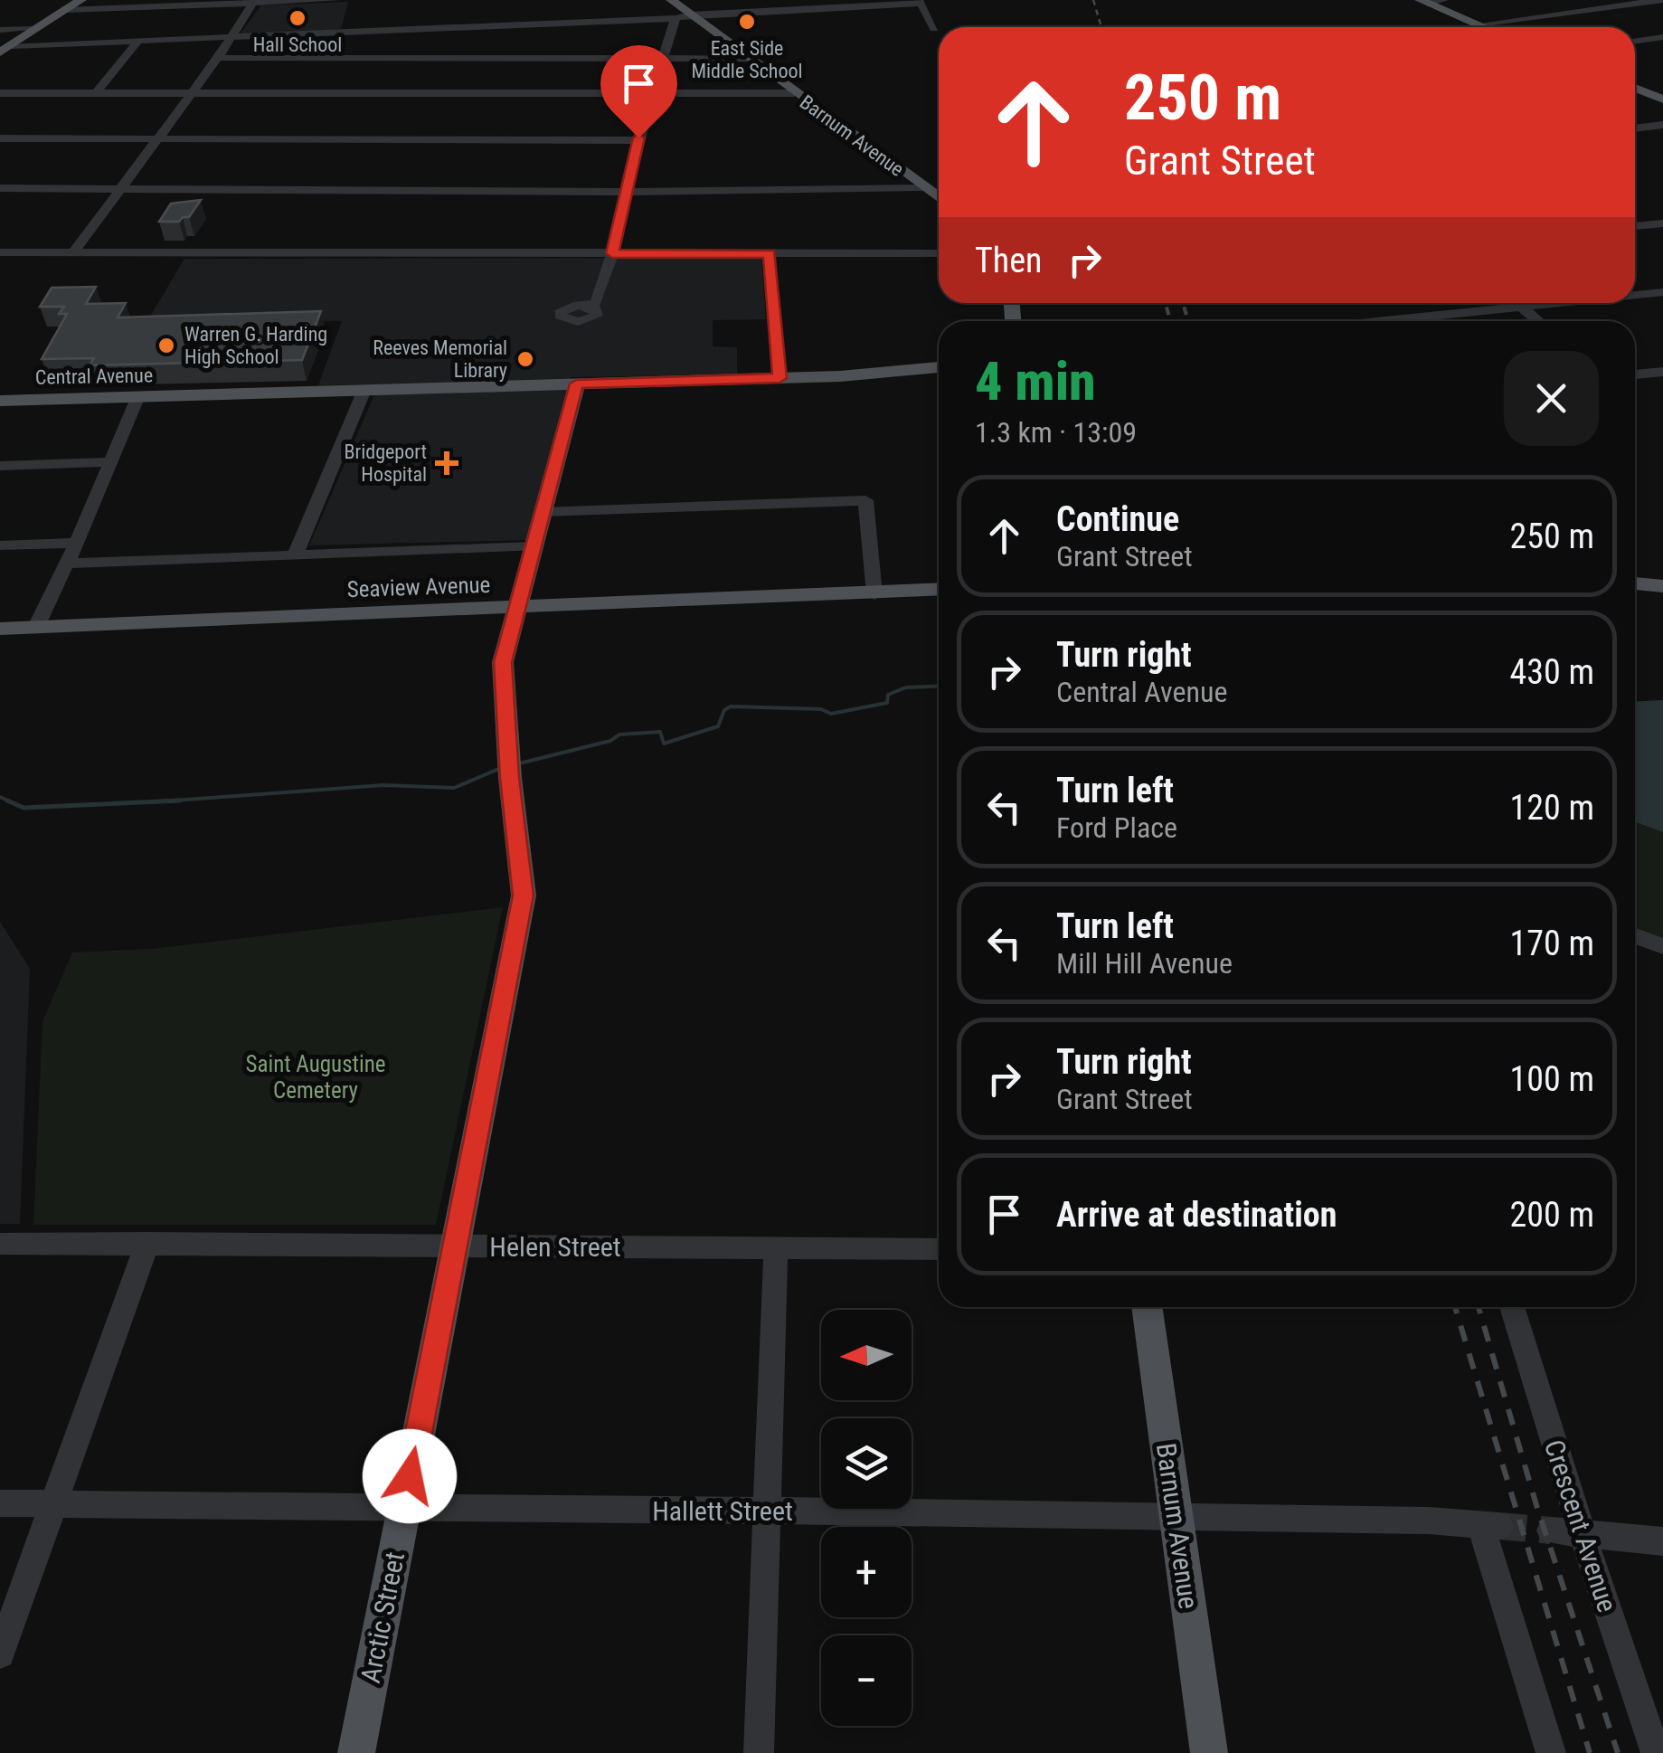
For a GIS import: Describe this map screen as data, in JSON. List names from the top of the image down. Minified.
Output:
{"streets":{"main road":["Barnum Avenue","Central Avenue","Seaview Avenue","Arctic Street"],"street":["Helen Street","Hallett Street","Crescent Avenue"]},"crossings":[["Barnum Avenue","Hallett Street"],["Central Avenue","Arctic Street"],["Seaview Avenue","Arctic Street"],["Helen Street","Arctic Street"],["Hallett Street","Arctic Street"]],"parks":["Saint Augustine Cemetery"],"places":{"other":["Hall School","East Side Middle School","Warren G. Harding High School","Reeves Memorial Library"],"health":["Bridgeport Hospital"]},"north":"left","page":{"turn":["250 m","Grant Street"],"then":"Then","heading":["4 min","1.3 km · 13:09"],"list":[{"name":"Continue","note":"Grant Street","value":"250 m"},{"name":"Turn right","note":"Central Avenue","value":"430 m"},{"name":"Turn left","note":"Ford Place","value":"120 m"},{"name":"Turn left","note":"Mill Hill Avenue","value":"170 m"},{"name":"Turn right","note":"Grant Street","value":"100 m"},{"name":"Arrive at destination","value":"200 m"}],"map_buttons":["+","−"]}}
